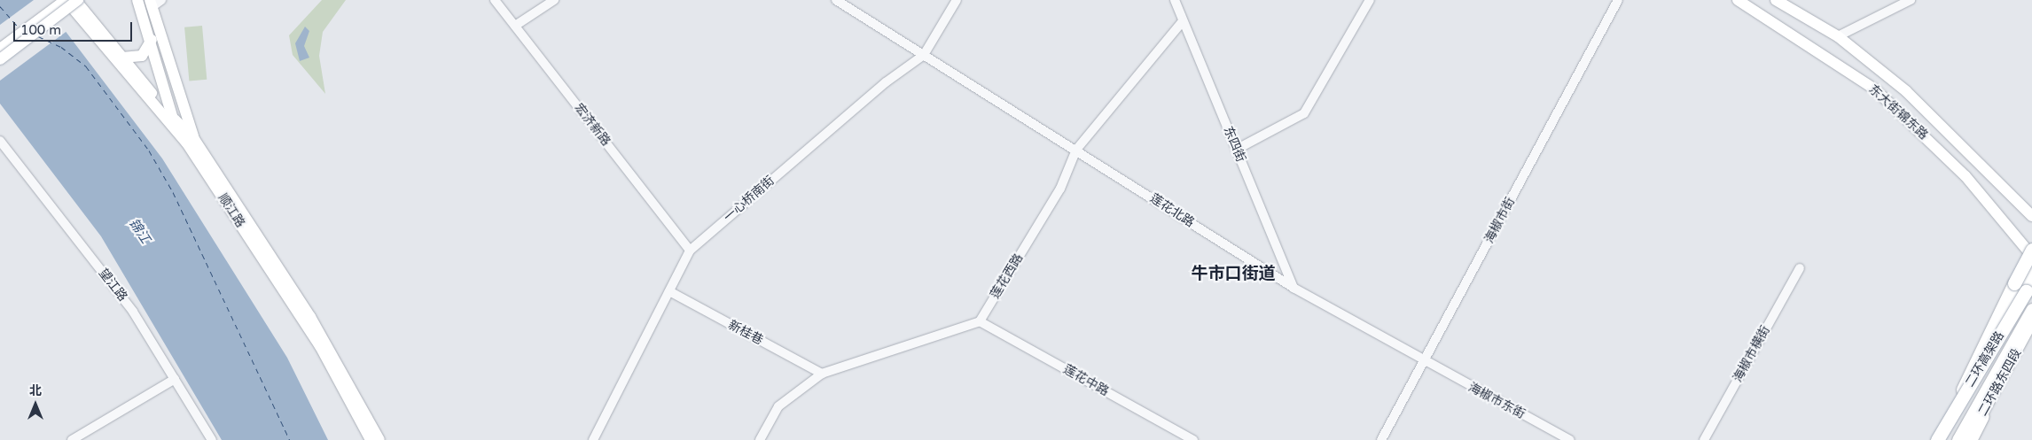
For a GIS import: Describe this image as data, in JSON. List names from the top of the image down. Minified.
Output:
{"streets":{"highway":["二环高架路"],"main road":["东大街锦东路","顺江路","二环路东四段"],"street":["宏济新路","东四街","一心桥南街","莲花北路","海椒市街","莲花西路","望江路","新桂巷","海椒市横街","莲花中路","海椒市东街"]},"crossings":[["宏济新路","一心桥南街"],["东四街","莲花北路"],["东四街","莲花西路"],["一心桥南街","莲花北路"],["一心桥南街","新桂巷"],["莲花北路","海椒市街"],["莲花北路","莲花西路"],["莲花北路","海椒市东街"],["海椒市街","海椒市东街"],["莲花西路","莲花中路"]],"districts":["牛市口街道"],"water":["锦江"],"scale_bar":"100 m","north":"top"}
